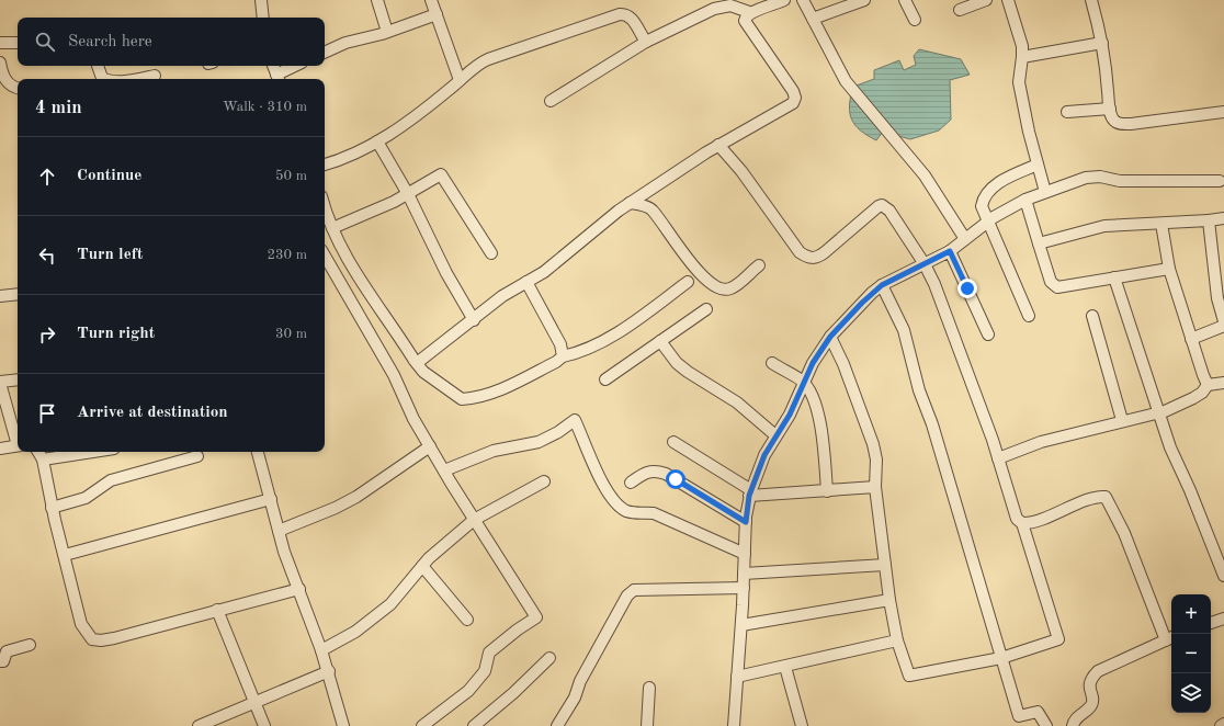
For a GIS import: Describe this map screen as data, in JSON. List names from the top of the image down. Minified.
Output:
{"page":{"search":"Search here","heading":["4 min","Walk · 310 m"],"list":[["Continue","50 m"],["Turn left","230 m"],["Turn right","30 m"],"Arrive at destination"],"map_buttons":["+","−"]}}
